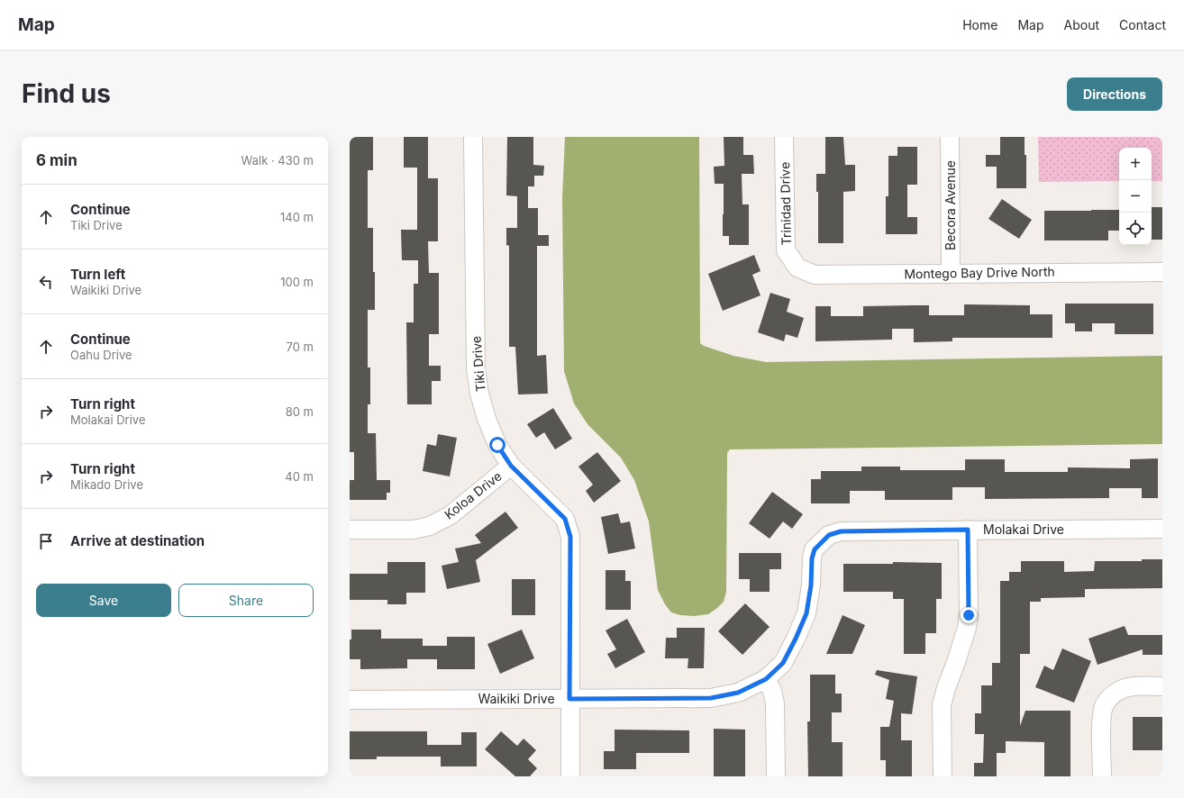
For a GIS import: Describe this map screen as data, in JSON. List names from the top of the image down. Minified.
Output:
{"streets":{"street":["Trinidad Drive","Becora Avenue","Montego Bay Drive North","Tiki Drive","Koloa Drive","Molakai Drive","Waikiki Drive"]},"crossings":[["Trinidad Drive","Montego Bay Drive North"],["Becora Avenue","Montego Bay Drive North"],["Tiki Drive","Koloa Drive"],["Tiki Drive","Waikiki Drive"],["Molakai Drive","Waikiki Drive"]],"page":{"header":"Map","nav":["Home","Map","About","Contact"],"buttons":["Directions",["Save","Share"]],"title":"Find us","heading":["6 min","Walk · 430 m"],"map_buttons":["+","−"],"list":[["Continue","Tiki Drive","140 m"],["Turn left","Waikiki Drive","100 m"],["Continue","Oahu Drive","70 m"],["Turn right","Molakai Drive","80 m"],["Turn right","Mikado Drive","40 m"],"Arrive at destination"]}}
